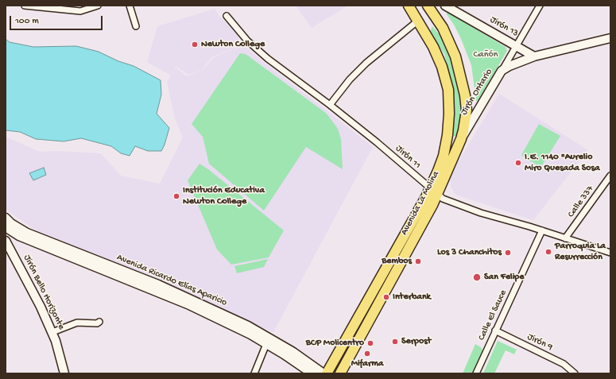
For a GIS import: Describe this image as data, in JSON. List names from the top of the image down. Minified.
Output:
{"streets":{"main road":["Avenida La Molina"],"street":["Jirón 13","Jirón Ontario","Jirón 11","Calle 337","Avenida Ricardo Elías Aparicio","Jirón Bello Horizonte","Calle El Sauce","Jirón 9"]},"crossings":[["Jirón 13","Jirón Ontario"],["Jirón Ontario","Avenida La Molina"],["Jirón 11","Calle 337"],["Jirón 11","Avenida La Molina"],["Jirón 11","Calle El Sauce"],["Calle El Sauce","Jirón 9"]],"parks":["Cañón"],"places":["Newton College","I.E. 1140 \"Aurelio Miro Quesada Sosa","Institución Educativa Newton College","Parroquia La Resurrección","Los 3 Chanchitos","Bembos","San Felipe","Interbank","Serpost","BCP Molicentro","Mifarma"],"scale_bar":"100 m"}
